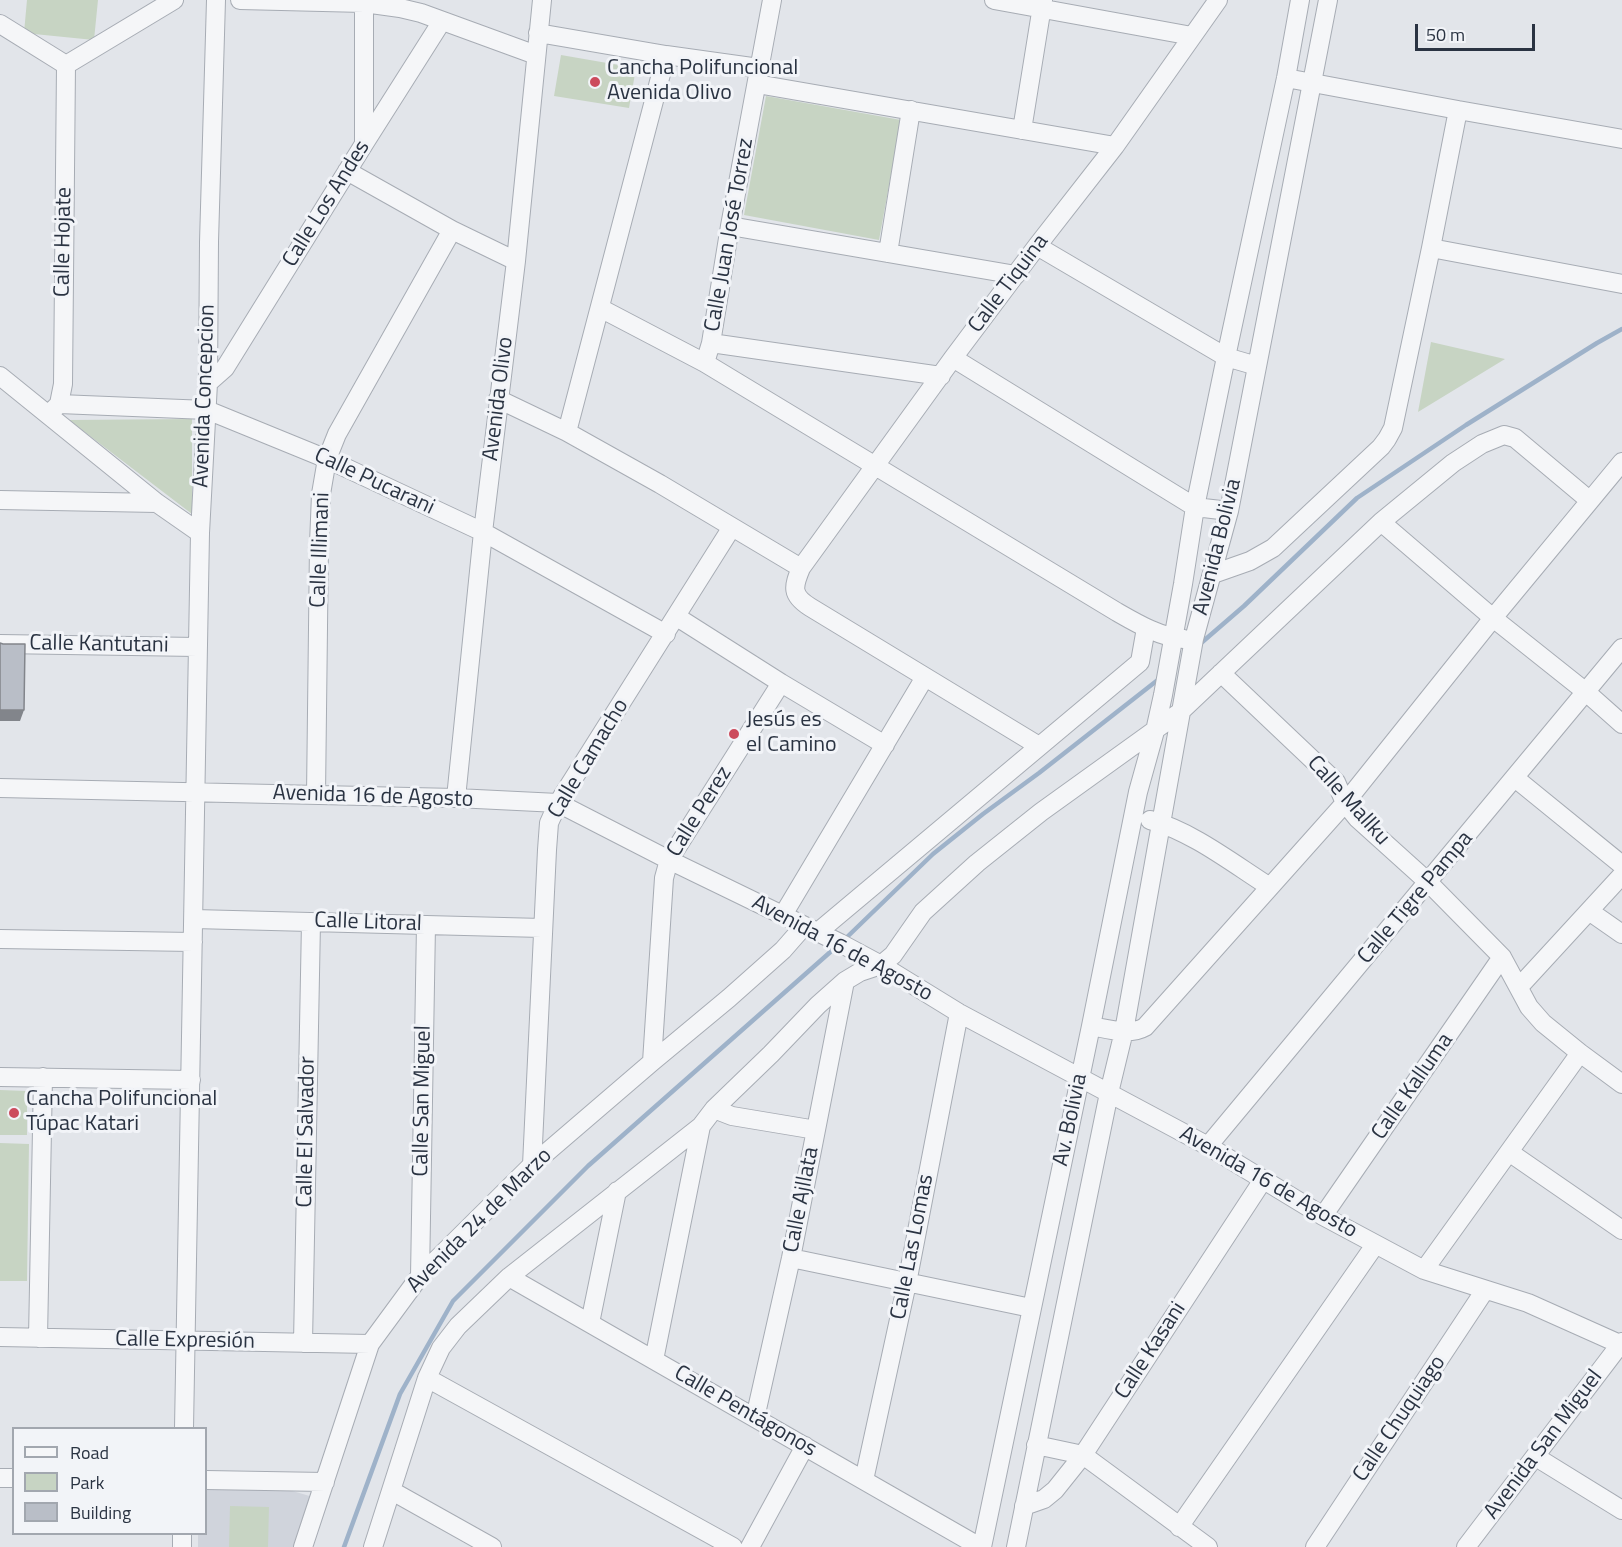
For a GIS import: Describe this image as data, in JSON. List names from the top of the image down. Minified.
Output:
{"streets":{"street":["Calle Los Andes","Calle Juan José Torrez","Calle Hojate","Calle Tiquina","Avenida Concepcion","Avenida Olivo","Calle Pucarani","Avenida Bolivia","Calle Illimani","Calle Kantutani","Calle Camacho","Avenida 16 de Agosto","Calle Mallku","Calle Perez","Calle Tigre Pampa","Calle Litoral","Calle Kalluma","Calle San Miguel","Av. Bolivia","Calle El Salvador","Calle Ajllata","Avenida 24 de Marzo","Calle Las Lomas","Calle Expresión","Calle Kasani","Calle Pentágonos","Calle Chuquiago","Avenida San Miguel"]},"crossings":[["Calle Los Andes","Avenida Concepcion"],["Calle Hojate","Calle Pucarani"],["Avenida Concepcion","Calle Pucarani"],["Avenida Concepcion","Calle Kantutani"],["Avenida Concepcion","Avenida 16 de Agosto"],["Avenida Concepcion","Calle Litoral"],["Avenida Concepcion","Calle Expresión"],["Avenida Olivo","Calle Pucarani"],["Avenida Olivo","Avenida 16 de Agosto"],["Calle Pucarani","Calle Illimani"],["Calle Pucarani","Calle Camacho"],["Avenida Bolivia","Avenida 16 de Agosto"],["Avenida Bolivia","Av. Bolivia"],["Calle Illimani","Avenida 16 de Agosto"],["Calle Camacho","Avenida 16 de Agosto"],["Calle Camacho","Calle Litoral"],["Calle Camacho","Avenida 24 de Marzo"],["Avenida 16 de Agosto","Calle Perez"],["Avenida 16 de Agosto","Calle Tigre Pampa"],["Avenida 16 de Agosto","Calle Kalluma"],["Avenida 16 de Agosto","Av. Bolivia"],["Avenida 16 de Agosto","Avenida 24 de Marzo"],["Avenida 16 de Agosto","Calle Las Lomas"],["Avenida 16 de Agosto","Calle Kasani"],["Avenida 16 de Agosto","Calle Chuquiago"],["Avenida 16 de Agosto","Avenida San Miguel"],["Calle Mallku","Calle Tigre Pampa"],["Calle Mallku","Calle Kalluma"],["Calle Perez","Avenida 24 de Marzo"],["Calle Litoral","Calle San Miguel"],["Calle Litoral","Calle El Salvador"],["Calle San Miguel","Avenida 24 de Marzo"],["Av. Bolivia","Calle Kasani"],["Av. Bolivia","Calle Pentágonos"],["Calle El Salvador","Calle Expresión"],["Calle Ajllata","Calle Pentágonos"],["Avenida 24 de Marzo","Calle Expresión"],["Calle Las Lomas","Calle Pentágonos"]],"places":["Cancha Polifuncional Avenida Olivo","Jesús es el Camino","Cancha Polifuncional Túpac Katari"],"legend":["Road","Park","Building"],"scale_bar":"50 m"}
